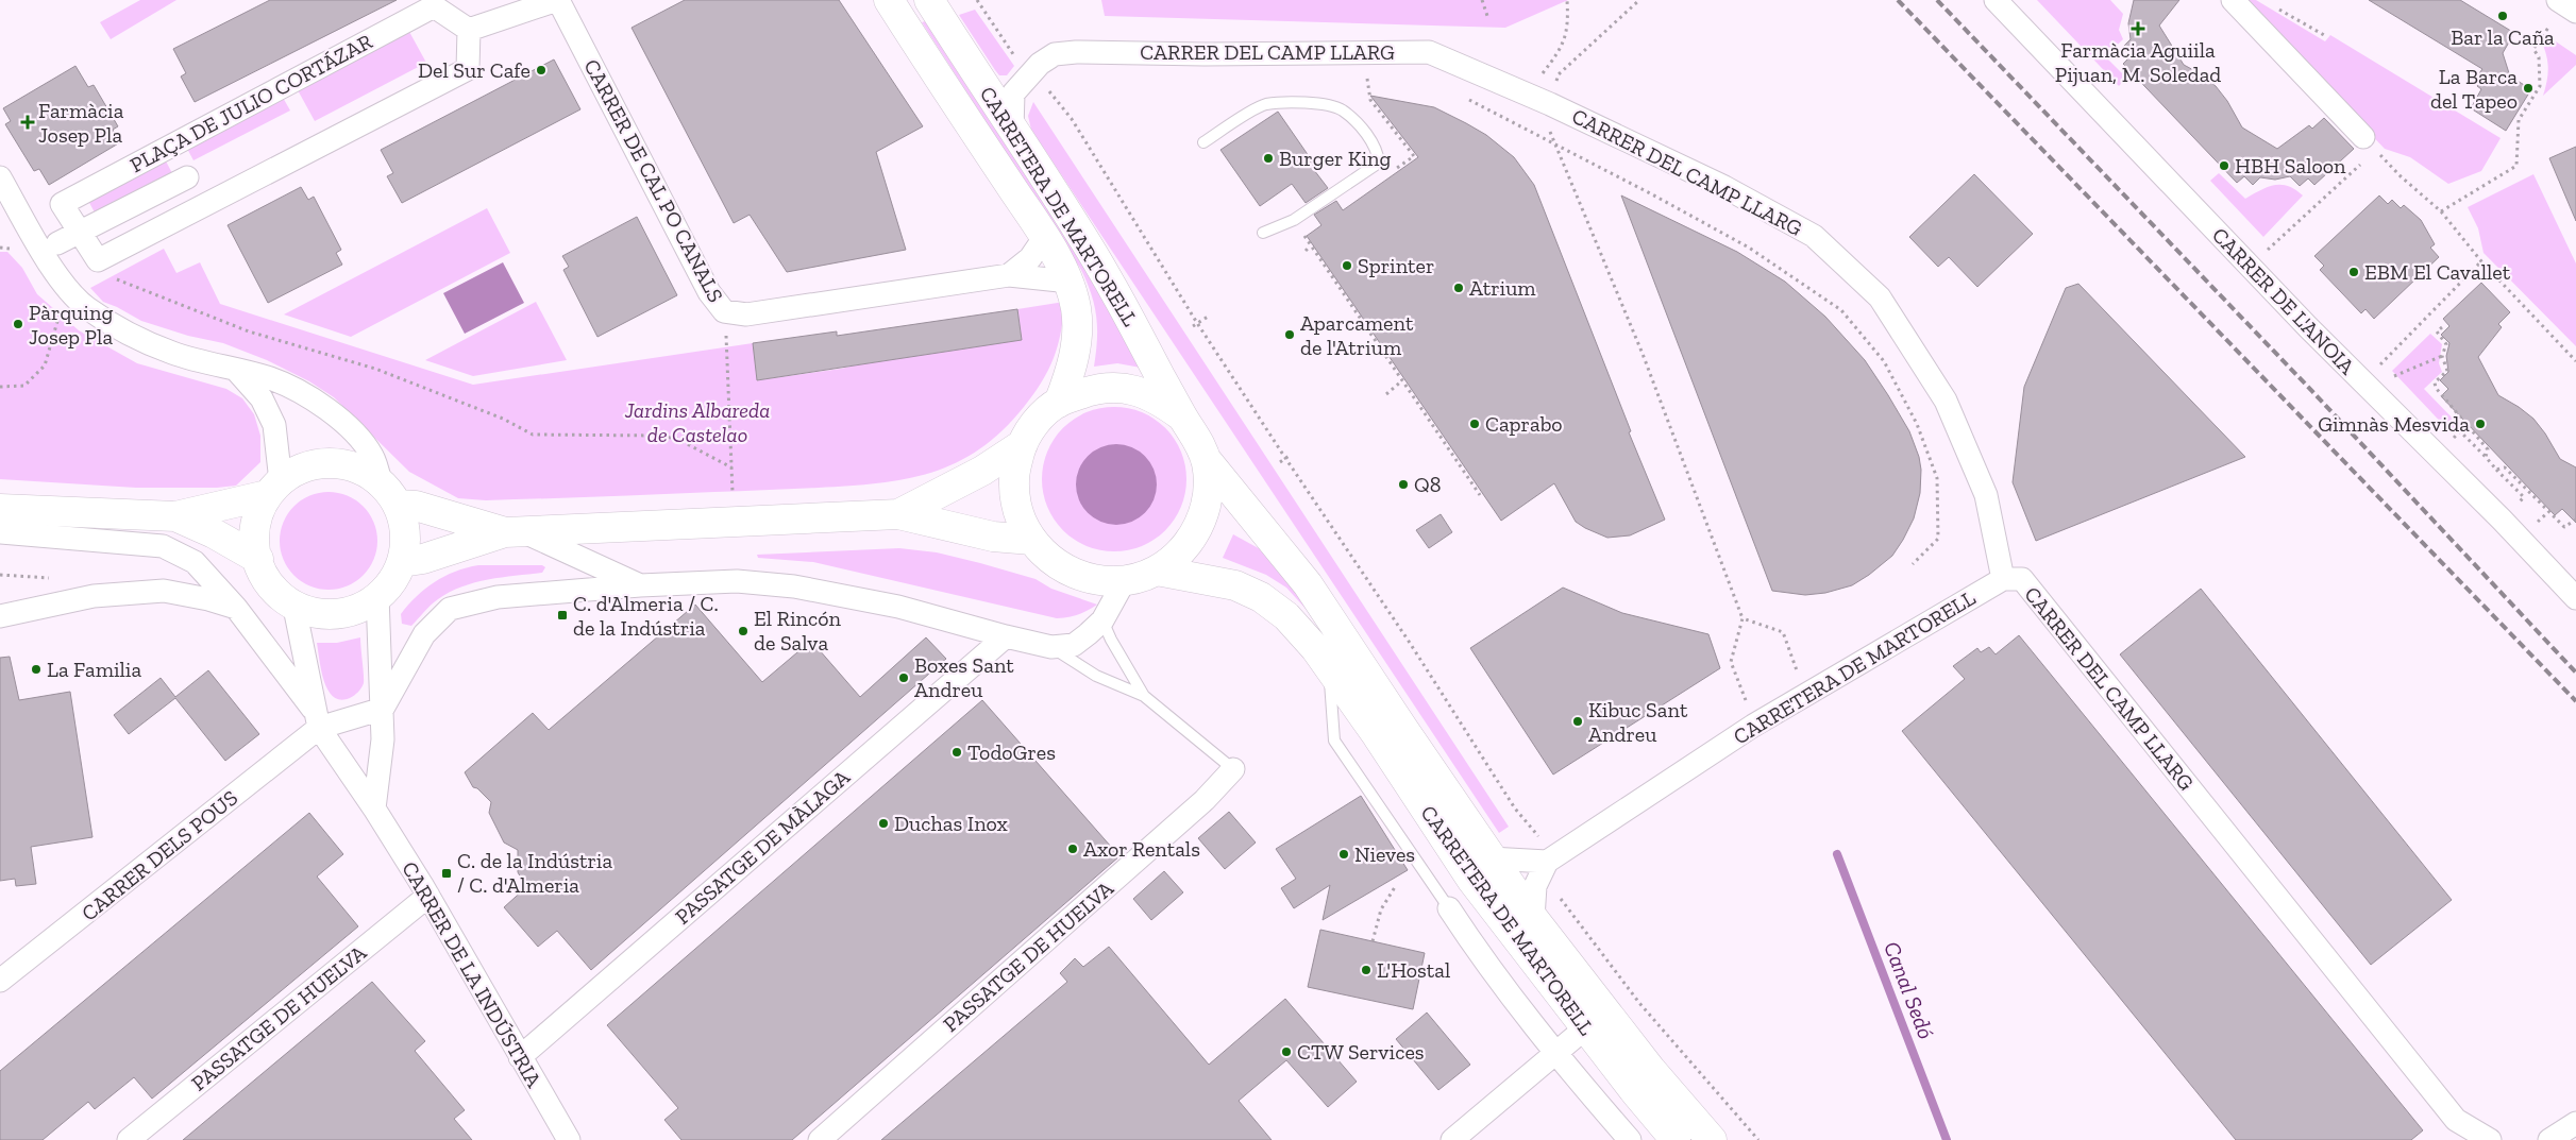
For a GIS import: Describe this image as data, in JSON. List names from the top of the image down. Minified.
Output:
{"streets":{"main road":["CARRETERA DE MARTORELL"],"street":["CARRER DEL CAMP LLARG","PLAÇA DE JULIO CORTÁZAR","CARRER DE CAL PO CANALS","CARRER DE L'ANOIA","PASSATGE DE MÀLAGA","CARRER DELS POUS","PASSATGE DE HUELVA","CARRER DE LA INDÚSTRIA"]},"crossings":[["CARRER DEL CAMP LLARG","CARRETERA DE MARTORELL"],["CARRER DE CAL PO CANALS","CARRETERA DE MARTORELL"],["PASSATGE DE MÀLAGA","CARRER DE LA INDÚSTRIA"],["CARRER DELS POUS","CARRER DE LA INDÚSTRIA"],["PASSATGE DE HUELVA","CARRER DE LA INDÚSTRIA"]],"water":["Canal Sedó"],"parks":["Jardins Albareda de Castelao"],"places":{"other":["Bar la Caña","Del Sur Cafe","La Barca del Tapeo","Burger King","HBH Saloon","Sprinter","EBM El Cavallet","Atrium","Pàrquing Josep Pla","Aparcament de l'Atrium","Caprabo","Gimnàs Mesvida","Q8","El Rincón de Salva","La Familia","Boxes Sant Andreu","Kibuc Sant Andreu","TodoGres","Duchas Inox","Axor Rentals","Nieves","L'Hostal","CTW Services"],"health":["Farmàcia Aguiila Pijuan, M. Soledad","Farmàcia Josep Pla"],"transit":["C. d'Almeria / C. de la Indústria","C. de la Indústria / C. d'Almeria"]}}
